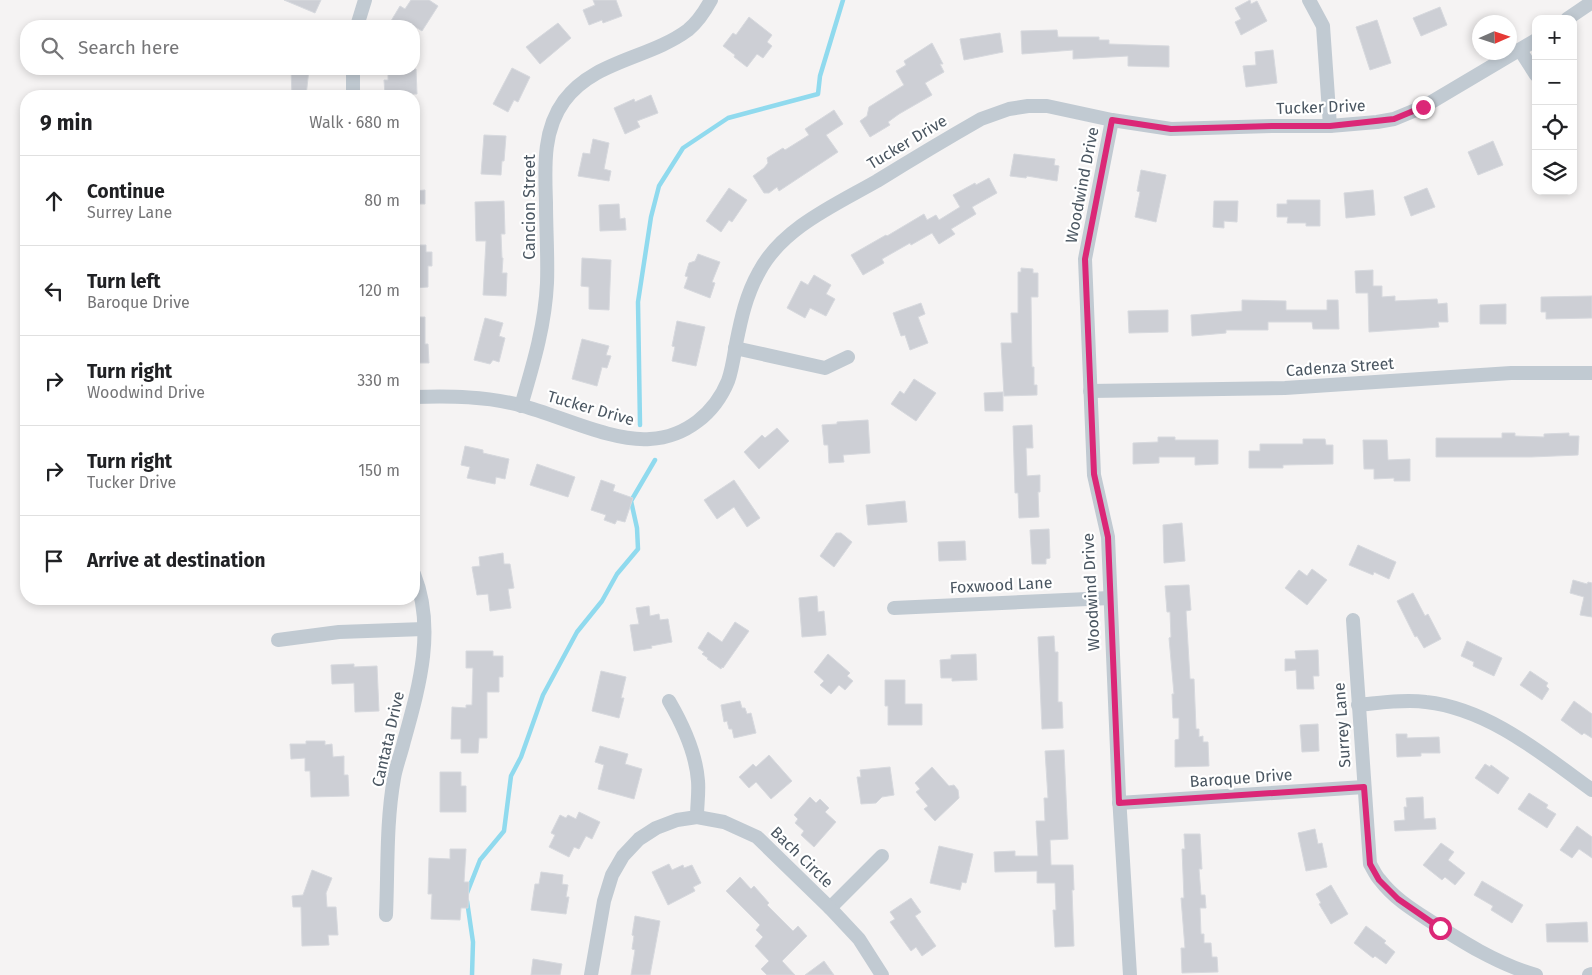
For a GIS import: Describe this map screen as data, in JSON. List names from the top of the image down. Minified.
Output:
{"streets":{"street":["Tucker Drive","Woodwind Drive","Cancion Street","Cadenza Street","Foxwood Lane","Surrey Lane","Cantata Drive","Baroque Drive","Bach Circle"]},"crossings":[["Tucker Drive","Woodwind Drive"],["Tucker Drive","Cancion Street"],["Woodwind Drive","Cadenza Street"],["Woodwind Drive","Foxwood Lane"],["Woodwind Drive","Baroque Drive"],["Surrey Lane","Baroque Drive"]],"north":"right","page":{"map_buttons":["+","−"],"search":"Search here","heading":["9 min","Walk · 680 m"],"list":[["Continue","Surrey Lane","80 m"],["Turn left","Baroque Drive","120 m"],["Turn right","Woodwind Drive","330 m"],["Turn right","Tucker Drive","150 m"],"Arrive at destination"]}}
